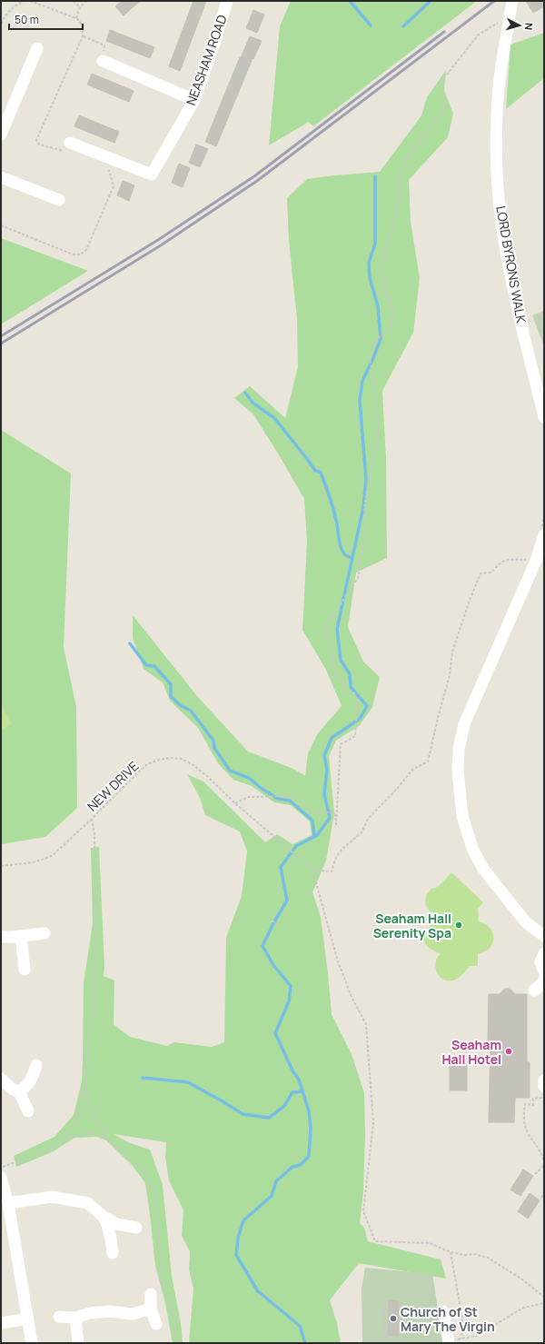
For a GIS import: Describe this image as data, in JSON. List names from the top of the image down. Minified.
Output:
{"streets":{"street":["NEASHAM ROAD","LORD BYRONS WALK"],"path":["NEW DRIVE"]},"places":["Seaham Hall Serenity Spa","Seaham Hall Hotel","Church of St Mary The Virgin"],"scale_bar":"50 m","north":"right"}
